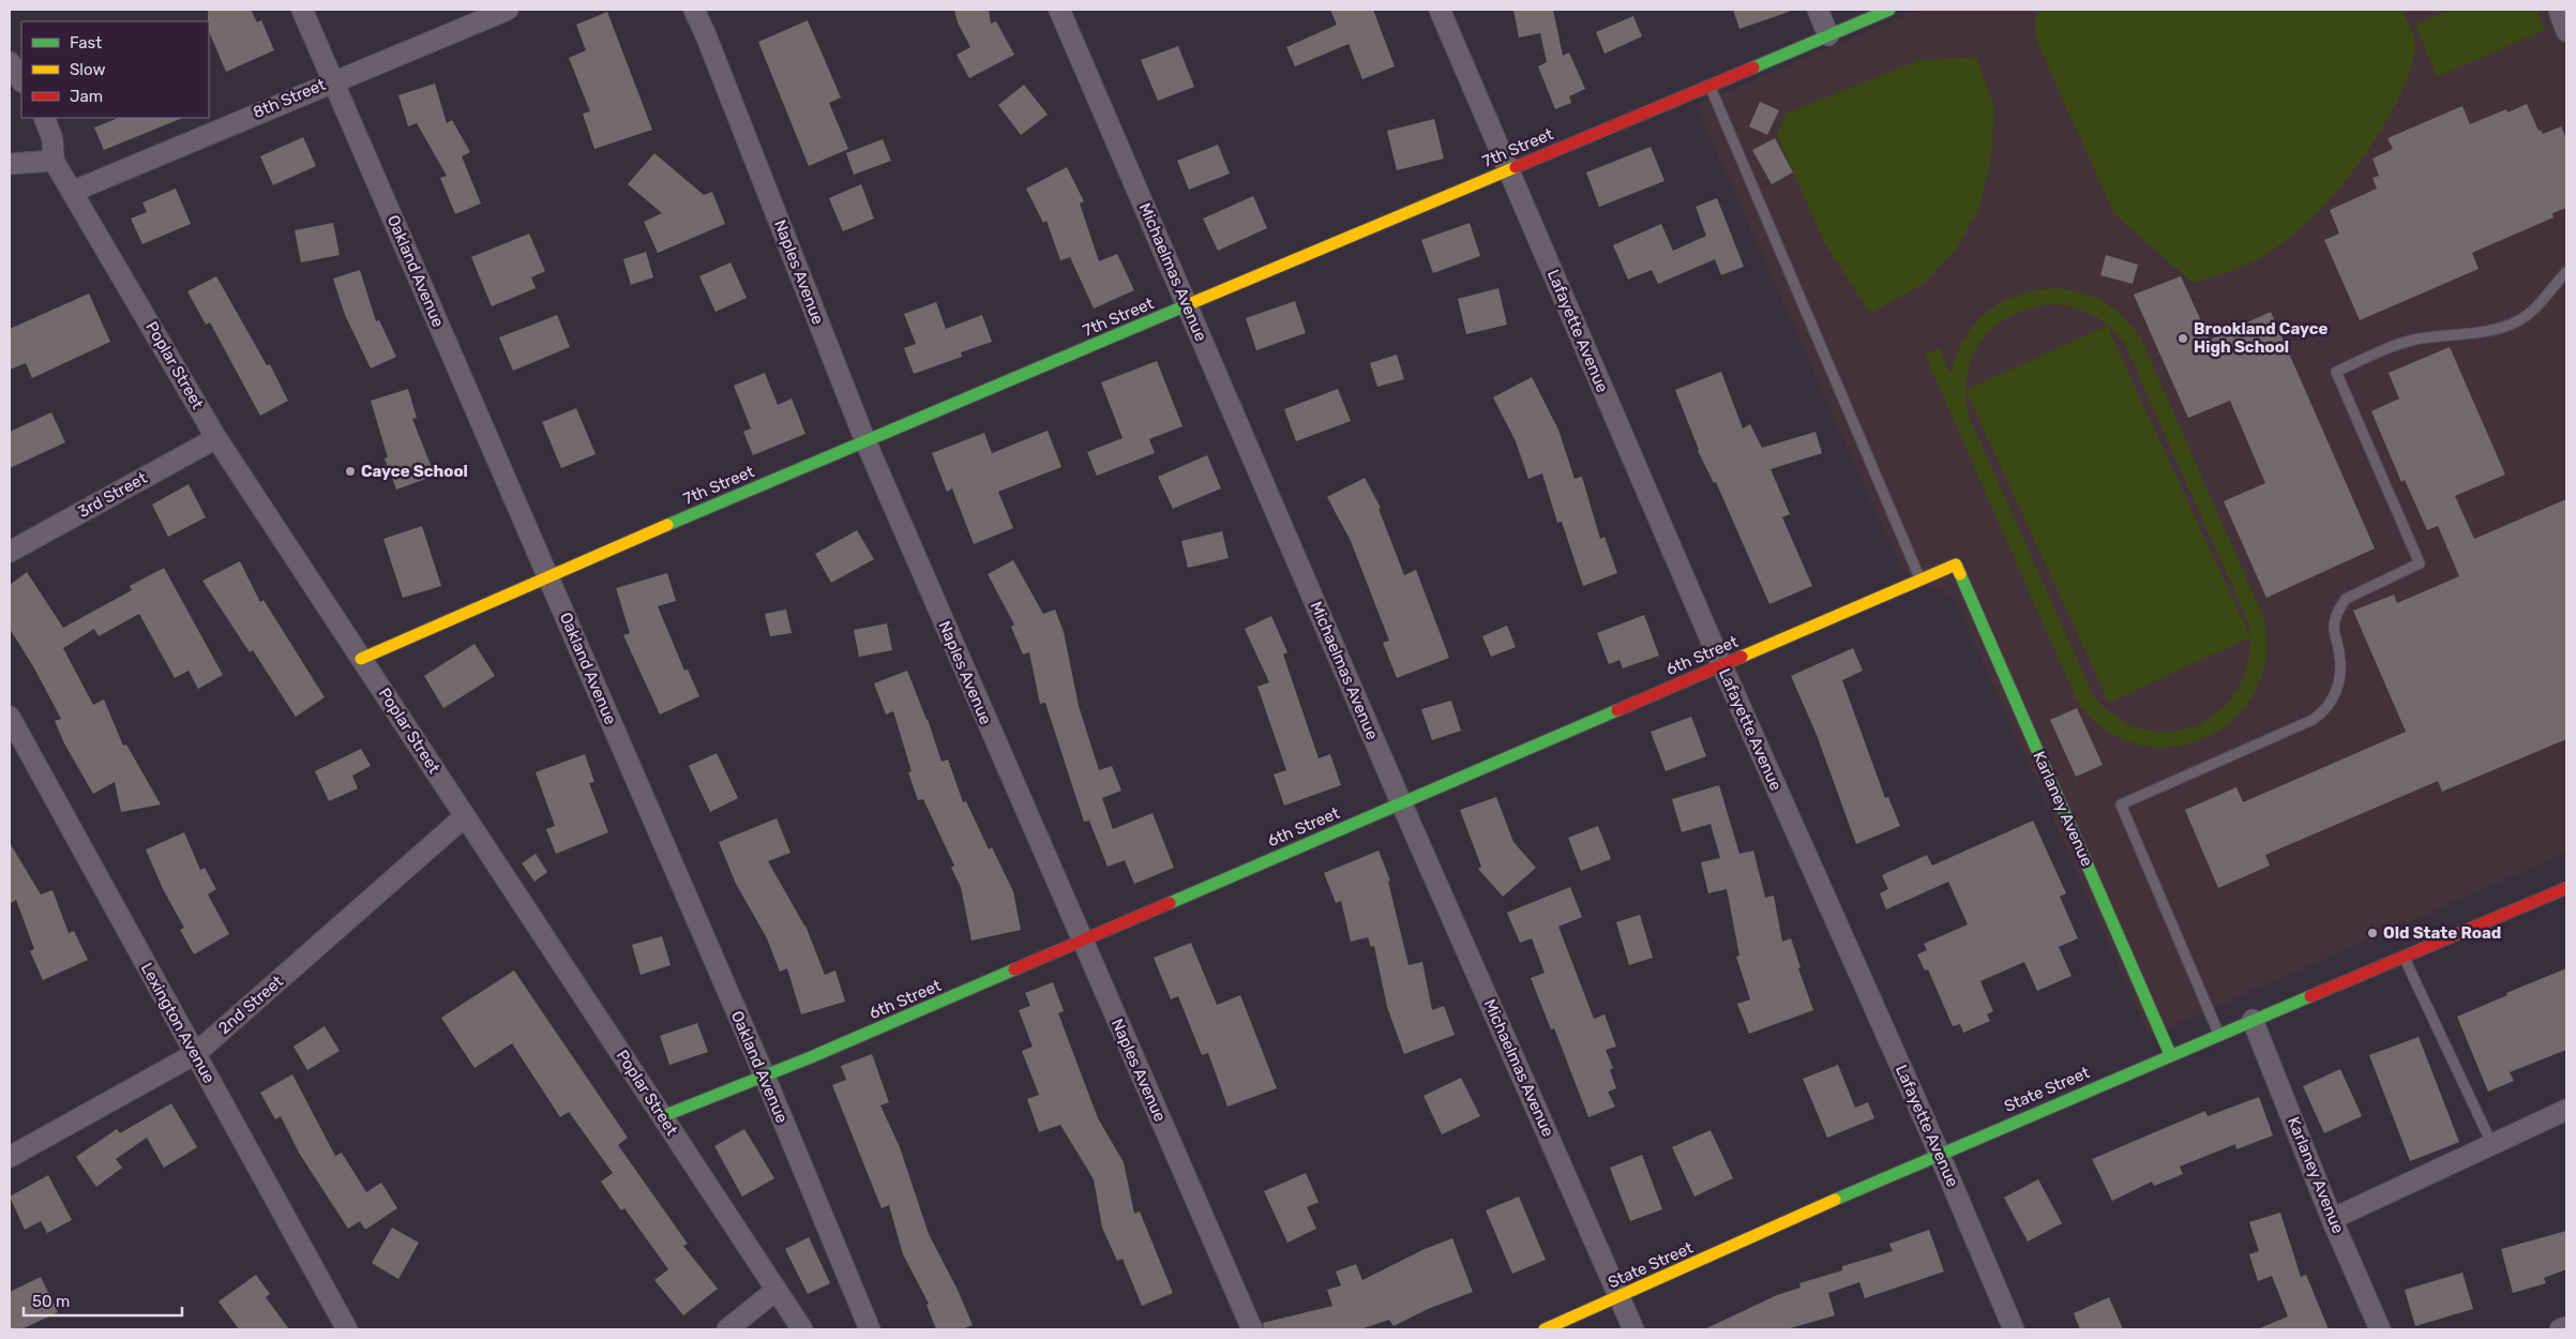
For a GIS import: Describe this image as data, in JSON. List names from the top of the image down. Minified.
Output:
{"streets":{"street":["8th Street","7th Street","Oakland Avenue","Naples Avenue","Michaelmas Avenue","Lafayette Avenue","Poplar Street","3rd Street","6th Street","Karlaney Avenue","2nd Street","Lexington Avenue","State Street"]},"crossings":[["8th Street","Oakland Avenue"],["8th Street","Poplar Street"],["7th Street","Oakland Avenue"],["7th Street","Naples Avenue"],["7th Street","Michaelmas Avenue"],["7th Street","Lafayette Avenue"],["7th Street","Poplar Street"],["Oakland Avenue","6th Street"],["Naples Avenue","6th Street"],["Michaelmas Avenue","6th Street"],["Michaelmas Avenue","State Street"],["Lafayette Avenue","6th Street"],["Lafayette Avenue","State Street"],["Poplar Street","3rd Street"],["Poplar Street","6th Street"],["Poplar Street","2nd Street"],["6th Street","Karlaney Avenue"],["Karlaney Avenue","State Street"],["2nd Street","Lexington Avenue"]],"places":["Brookland Cayce High School","Cayce School","Old State Road"],"legend":["Fast","Slow","Jam"],"scale_bar":"50 m"}
